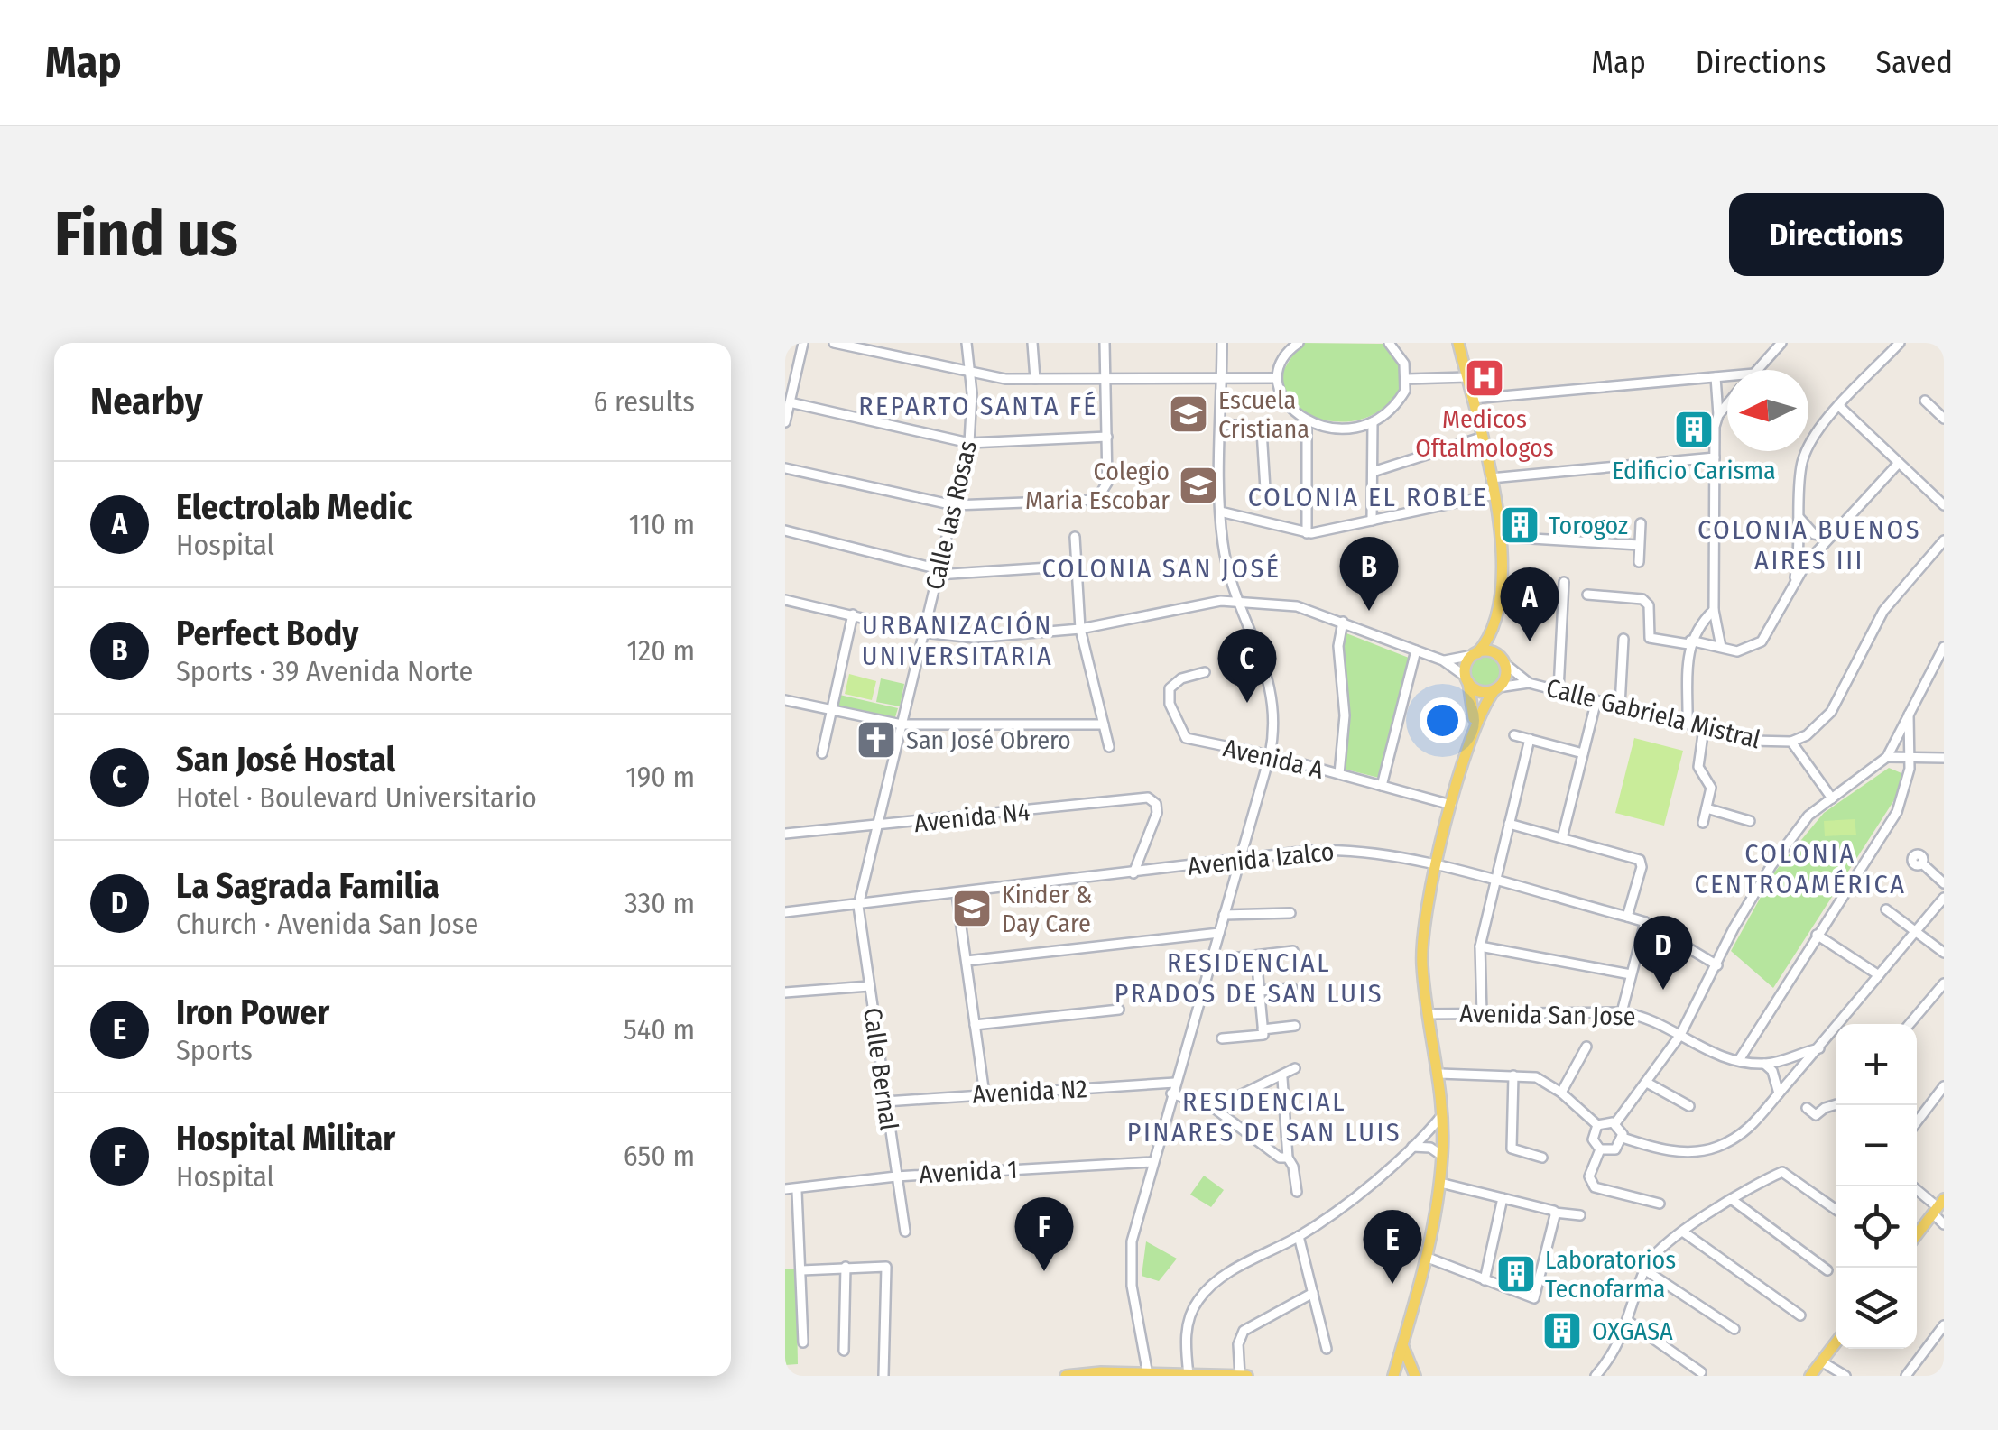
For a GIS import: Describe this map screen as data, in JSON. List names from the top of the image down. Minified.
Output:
{"streets":{"street":["Calle las Rosas","Calle Gabriela Mistral","Avenida A","Avenida N4","Avenida Izalco","Avenida San Jose","Calle Bernal","Avenida N2","Avenida 1"]},"crossings":[["Calle las Rosas","Avenida N4"],["Calle las Rosas","Avenida Izalco"],["Calle las Rosas","Calle Bernal"],["Avenida N4","Avenida Izalco"],["Avenida Izalco","Calle Bernal"],["Calle Bernal","Avenida N2"],["Calle Bernal","Avenida 1"]],"districts":["REPARTO SANTA FÉ","COLONIA EL ROBLE","COLONIA BUENOS AIRES III","COLONIA SAN JOSÉ","URBANIZACIÓN UNIVERSITARIA","COLONIA CENTROAMÉRICA","RESIDENCIAL PRADOS DE SAN LUIS","RESIDENCIAL PINARES DE SAN LUIS"],"places":{"hospital":["Medicos Oftalmologos"],"school or university":["Escuela Cristiana","Colegio Maria Escobar","Kinder & Day Care"],"building":["Edificio Carisma","Torogoz","Laboratorios Tecnofarma","OXGASA"],"church":["San José Obrero"]},"north":"left","page":{"header":"Map","nav":["Map","Directions","Saved"],"buttons":"Directions","title":"Find us","heading":["Nearby","6 results"],"list":[{"mark":"A","name":"Electrolab Medic","note":"Hospital","value":"110 m"},{"mark":"B","name":"Perfect Body","note":"Sports · 39 Avenida Norte","value":"120 m"},{"mark":"C","name":"San José Hostal","note":"Hotel · Boulevard Universitario","value":"190 m"},{"mark":"D","name":"La Sagrada Familia","note":"Church · Avenida San Jose","value":"330 m"},{"mark":"E","name":"Iron Power","note":"Sports","value":"540 m"},{"mark":"F","name":"Hospital Militar","note":"Hospital","value":"650 m"}],"pins":["B","A","C","D","F","E"],"map_buttons":["+","−"]}}
